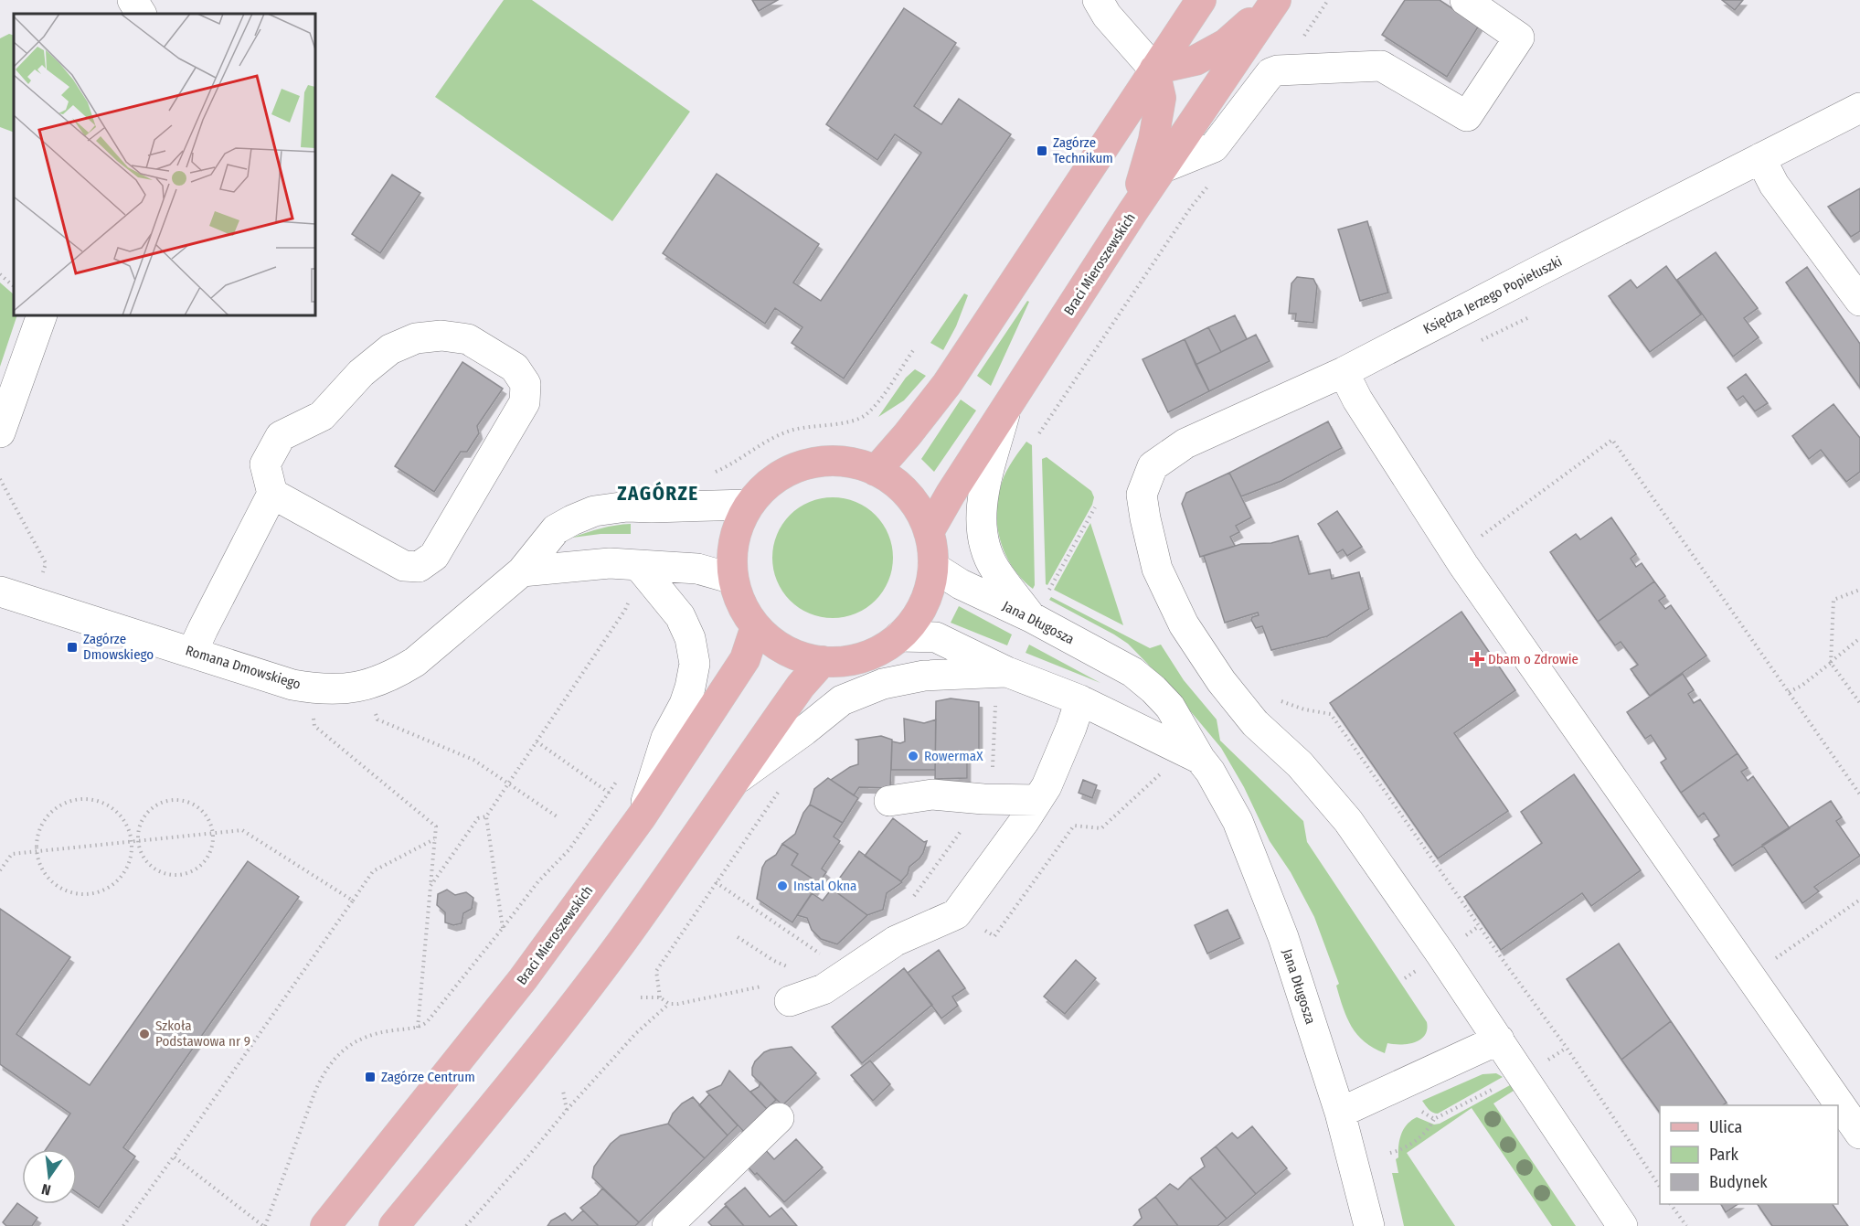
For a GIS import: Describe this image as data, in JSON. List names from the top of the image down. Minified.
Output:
{"streets":{"main road":["Braci Mieroszewskich"],"street":["Księdza Jerzego Popiełuszki","Jana Długosza","Romana Dmowskiego"]},"districts":["ZAGÓRZE"],"places":{"transit":["Zagórze Technikum","Zagórze Dmowskiego","Zagórze Centrum"],"health":["Dbam o Zdrowie"],"other":["RowermaX","Instal Okna","Szkoła Podstawowa nr 9"]},"legend":["Ulica","Park","Budynek"],"north":"bottom"}
